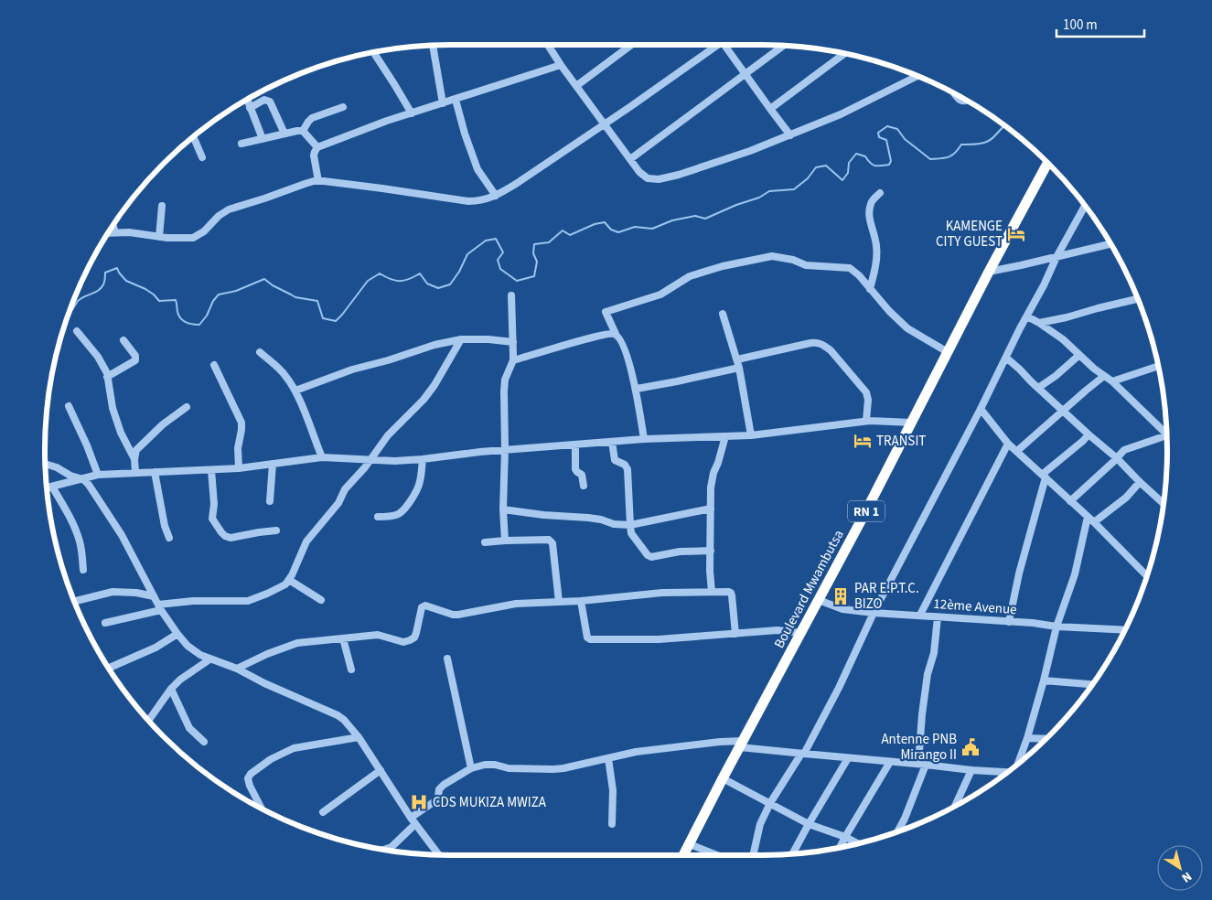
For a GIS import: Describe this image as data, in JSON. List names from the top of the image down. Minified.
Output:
{"streets":{"highway":["RN 1","Boulevard Mwambutsa"],"street":["12ème Avenue"]},"crossings":[["Boulevard Mwambutsa","12ème Avenue"]],"places":{"hotel":["KAMENGE CITY GUEST","TRANSIT"],"building":["PAR E.P.T.C. BIZO"],"public building":["Antenne PNB Mirango II"],"hospital":["CDS MUKIZA MWIZA"]},"scale_bar":"100 m","north":"bottom right"}
